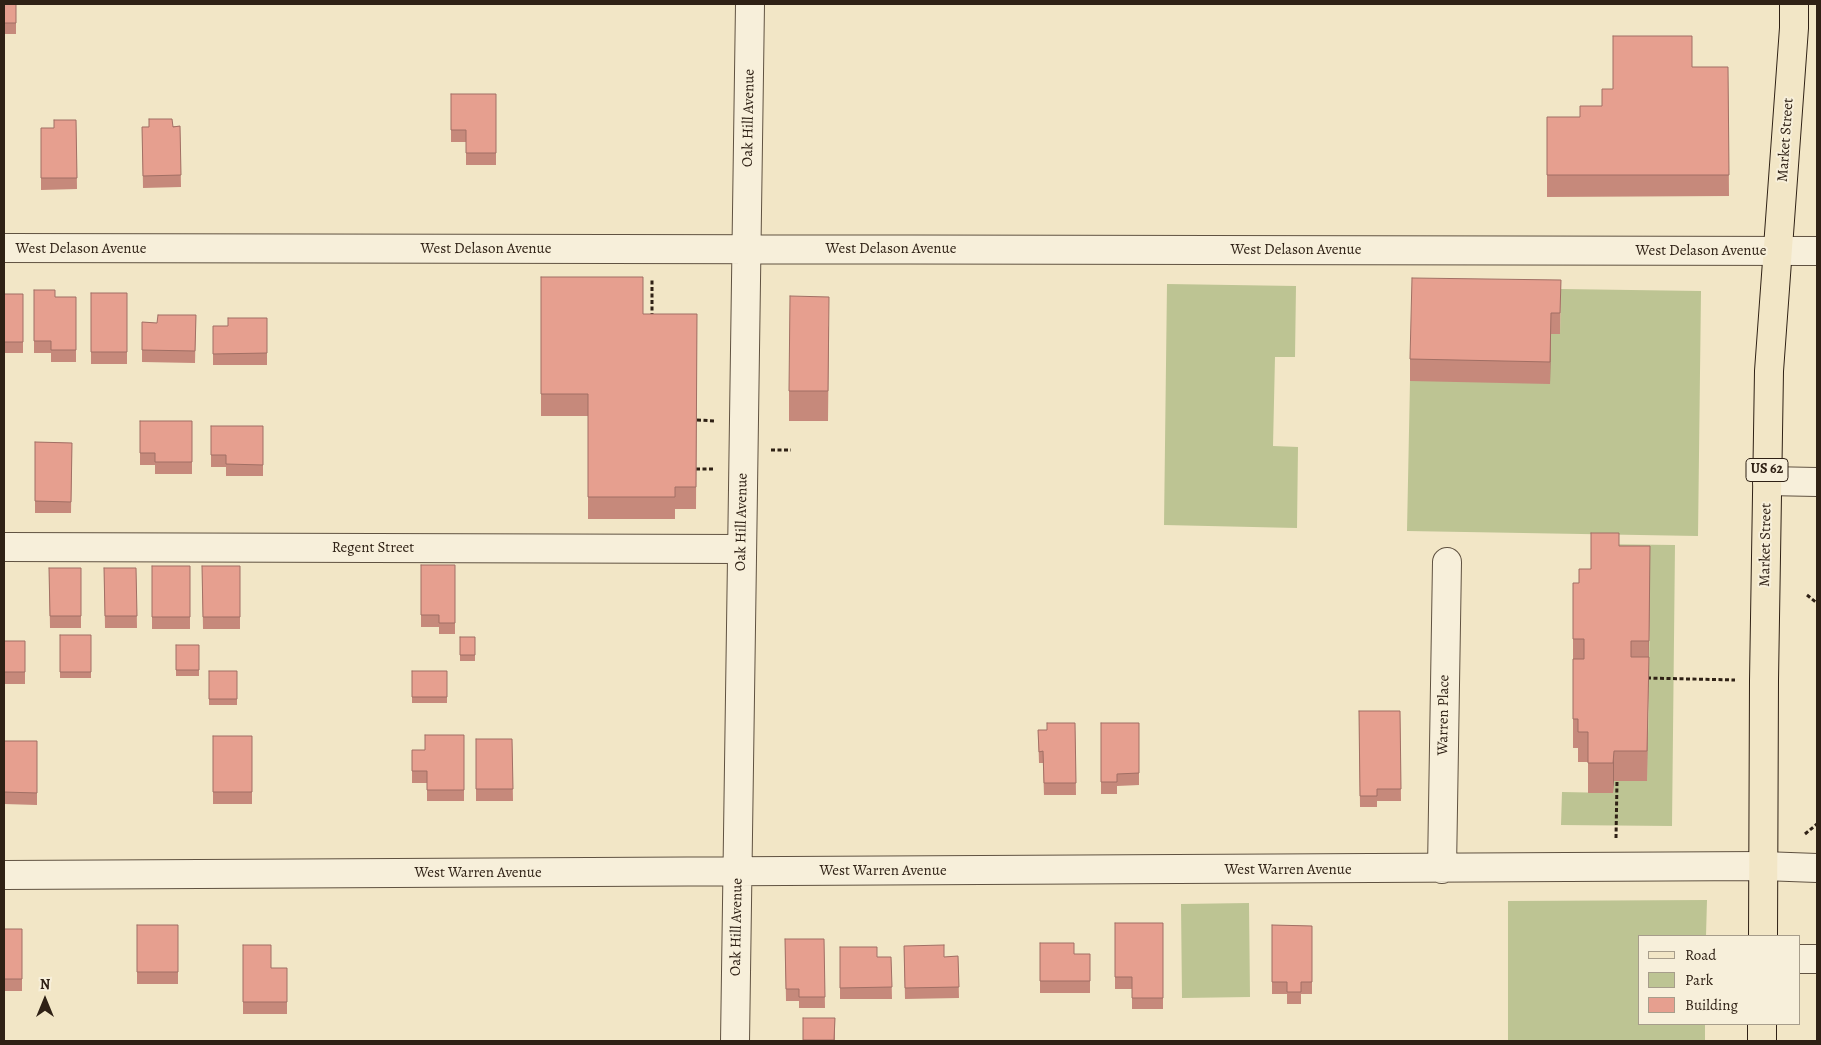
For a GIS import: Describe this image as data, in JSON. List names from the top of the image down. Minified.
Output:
{"streets":{"main road":["Market Street","US 62"],"street":["Oak Hill Avenue","West Delason Avenue","Regent Street","Warren Place","West Warren Avenue"]},"crossings":[["Oak Hill Avenue","West Delason Avenue"],["Oak Hill Avenue","Regent Street"],["Oak Hill Avenue","West Warren Avenue"],["Market Street","West Delason Avenue"],["Market Street","West Warren Avenue"],["Warren Place","West Warren Avenue"]],"legend":["Road","Park","Building"],"north":"top"}
